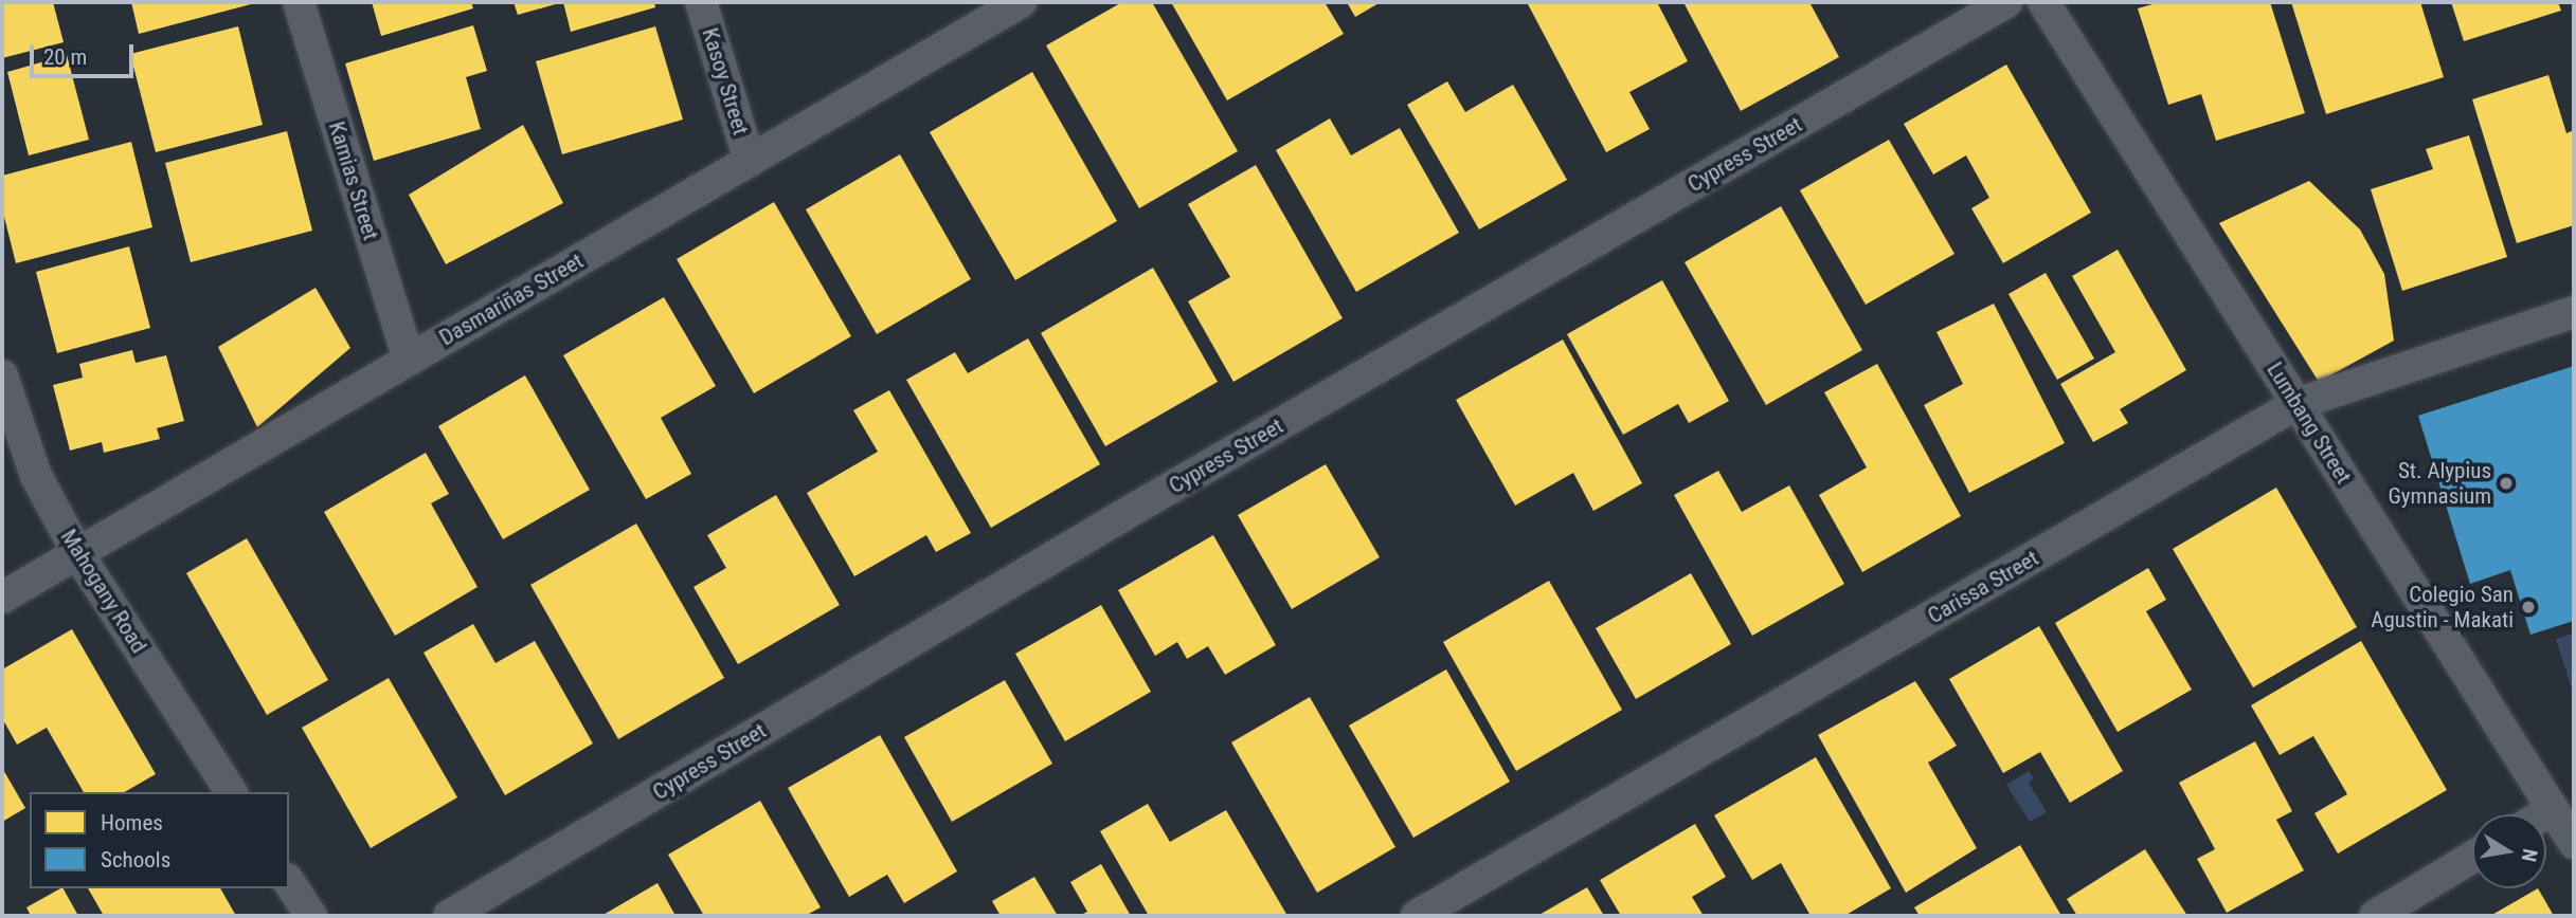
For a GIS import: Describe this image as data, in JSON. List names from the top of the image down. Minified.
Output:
{"streets":{"street":["Kasoy Street","Cypress Street","Kamias Street","Dasmariñas Street","Lumbang Street","Carissa Street","Mahogany Road"]},"crossings":[["Kasoy Street","Dasmariñas Street"],["Kamias Street","Dasmariñas Street"],["Dasmariñas Street","Mahogany Road"],["Lumbang Street","Carissa Street"]],"places":["St. Alypius Gymnasium","Colegio San Agustin - Makati"],"legend":["Homes","Schools"],"scale_bar":"20 m","north":"right"}
